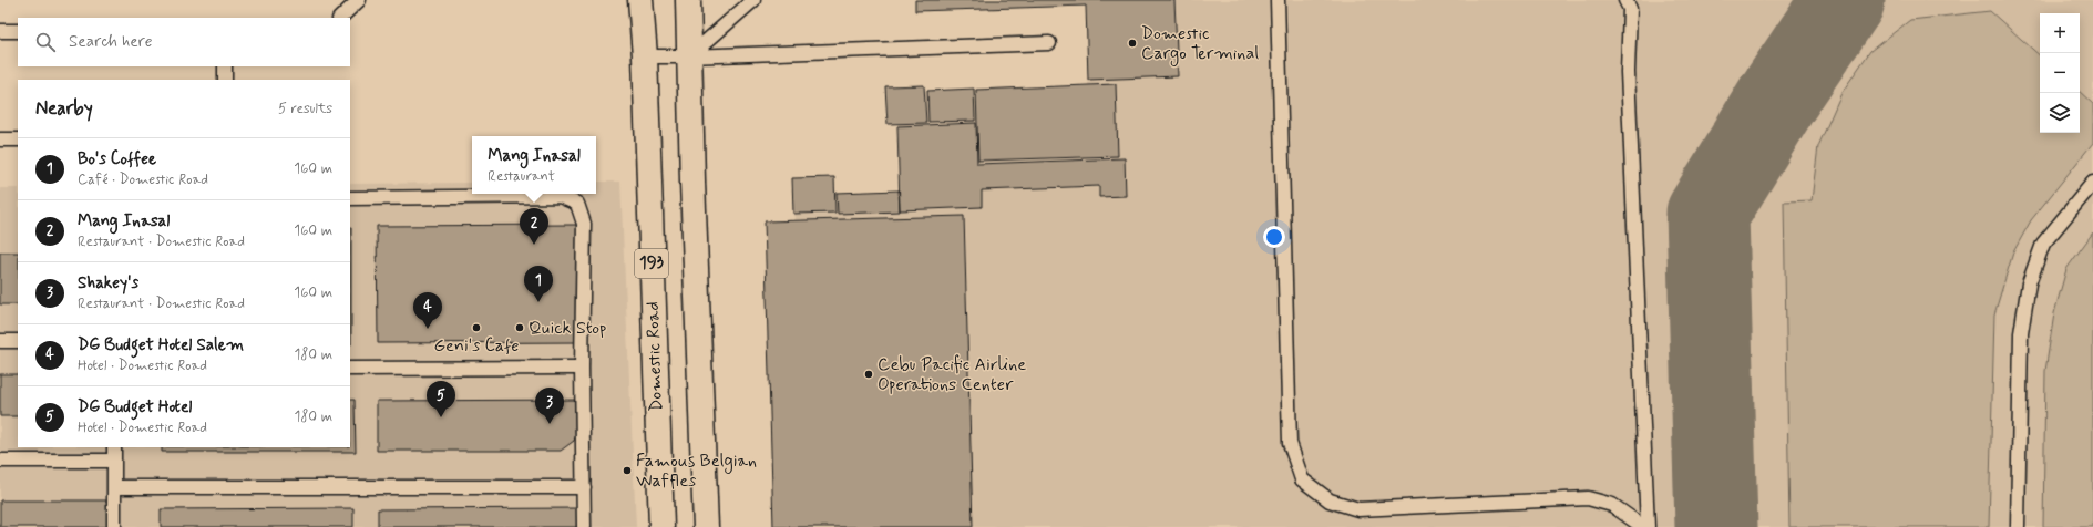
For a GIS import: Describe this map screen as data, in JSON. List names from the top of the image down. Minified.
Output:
{"streets":{"main road":["193","Domestic Road"]},"places":["Domestic Cargo Terminal","Geni's Cafe","Quick Stop","Cebu Pacific Airline Operations Center","Famous Belgian Waffles"],"page":{"map_buttons":["+","−"],"search":"Search here","heading":["Nearby","5 results"],"popup":["Mang Inasal","Restaurant"],"list":[{"mark":"1","name":"Bo's Coffee","note":"Café · Domestic Road","value":"160 m"},{"mark":"2","name":"Mang Inasal","note":"Restaurant · Domestic Road","value":"160 m"},{"mark":"3","name":"Shakey's","note":"Restaurant · Domestic Road","value":"160 m"},{"mark":"4","name":"DG Budget Hotel Salem","note":"Hotel · Domestic Road","value":"180 m"},{"mark":"5","name":"DG Budget Hotel","note":"Hotel · Domestic Road","value":"180 m"}],"pins":["2","1","4","5","3"]}}
